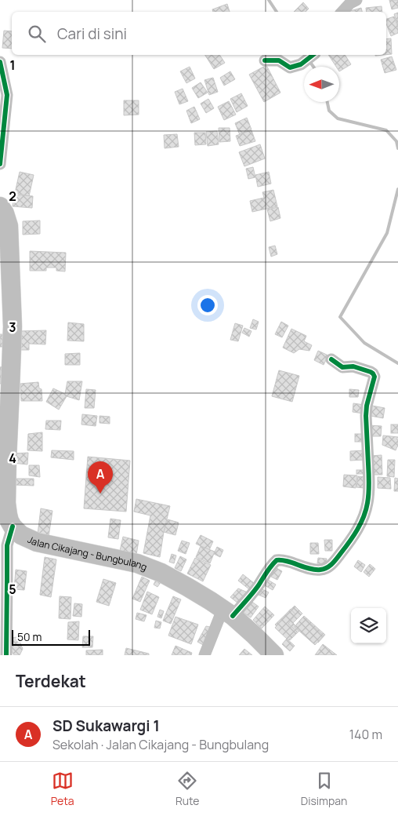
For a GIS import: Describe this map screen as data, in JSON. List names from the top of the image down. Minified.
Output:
{"streets":{"main road":["Jalan Cikajang - Bungbulang"]},"scale_bar":"50 m","north":"left","page":{"search":"Cari di sini","pins":"A","scale":"50 m","heading":"Terdekat","list":[{"mark":"A","name":"SD Sukawargi 1","note":"Sekolah · Jalan Cikajang - Bungbulang","value":"140 m"}],"nav":["Peta","Rute","Disimpan"]},"grid":{"rows":["1","2","3","4","5"]}}
